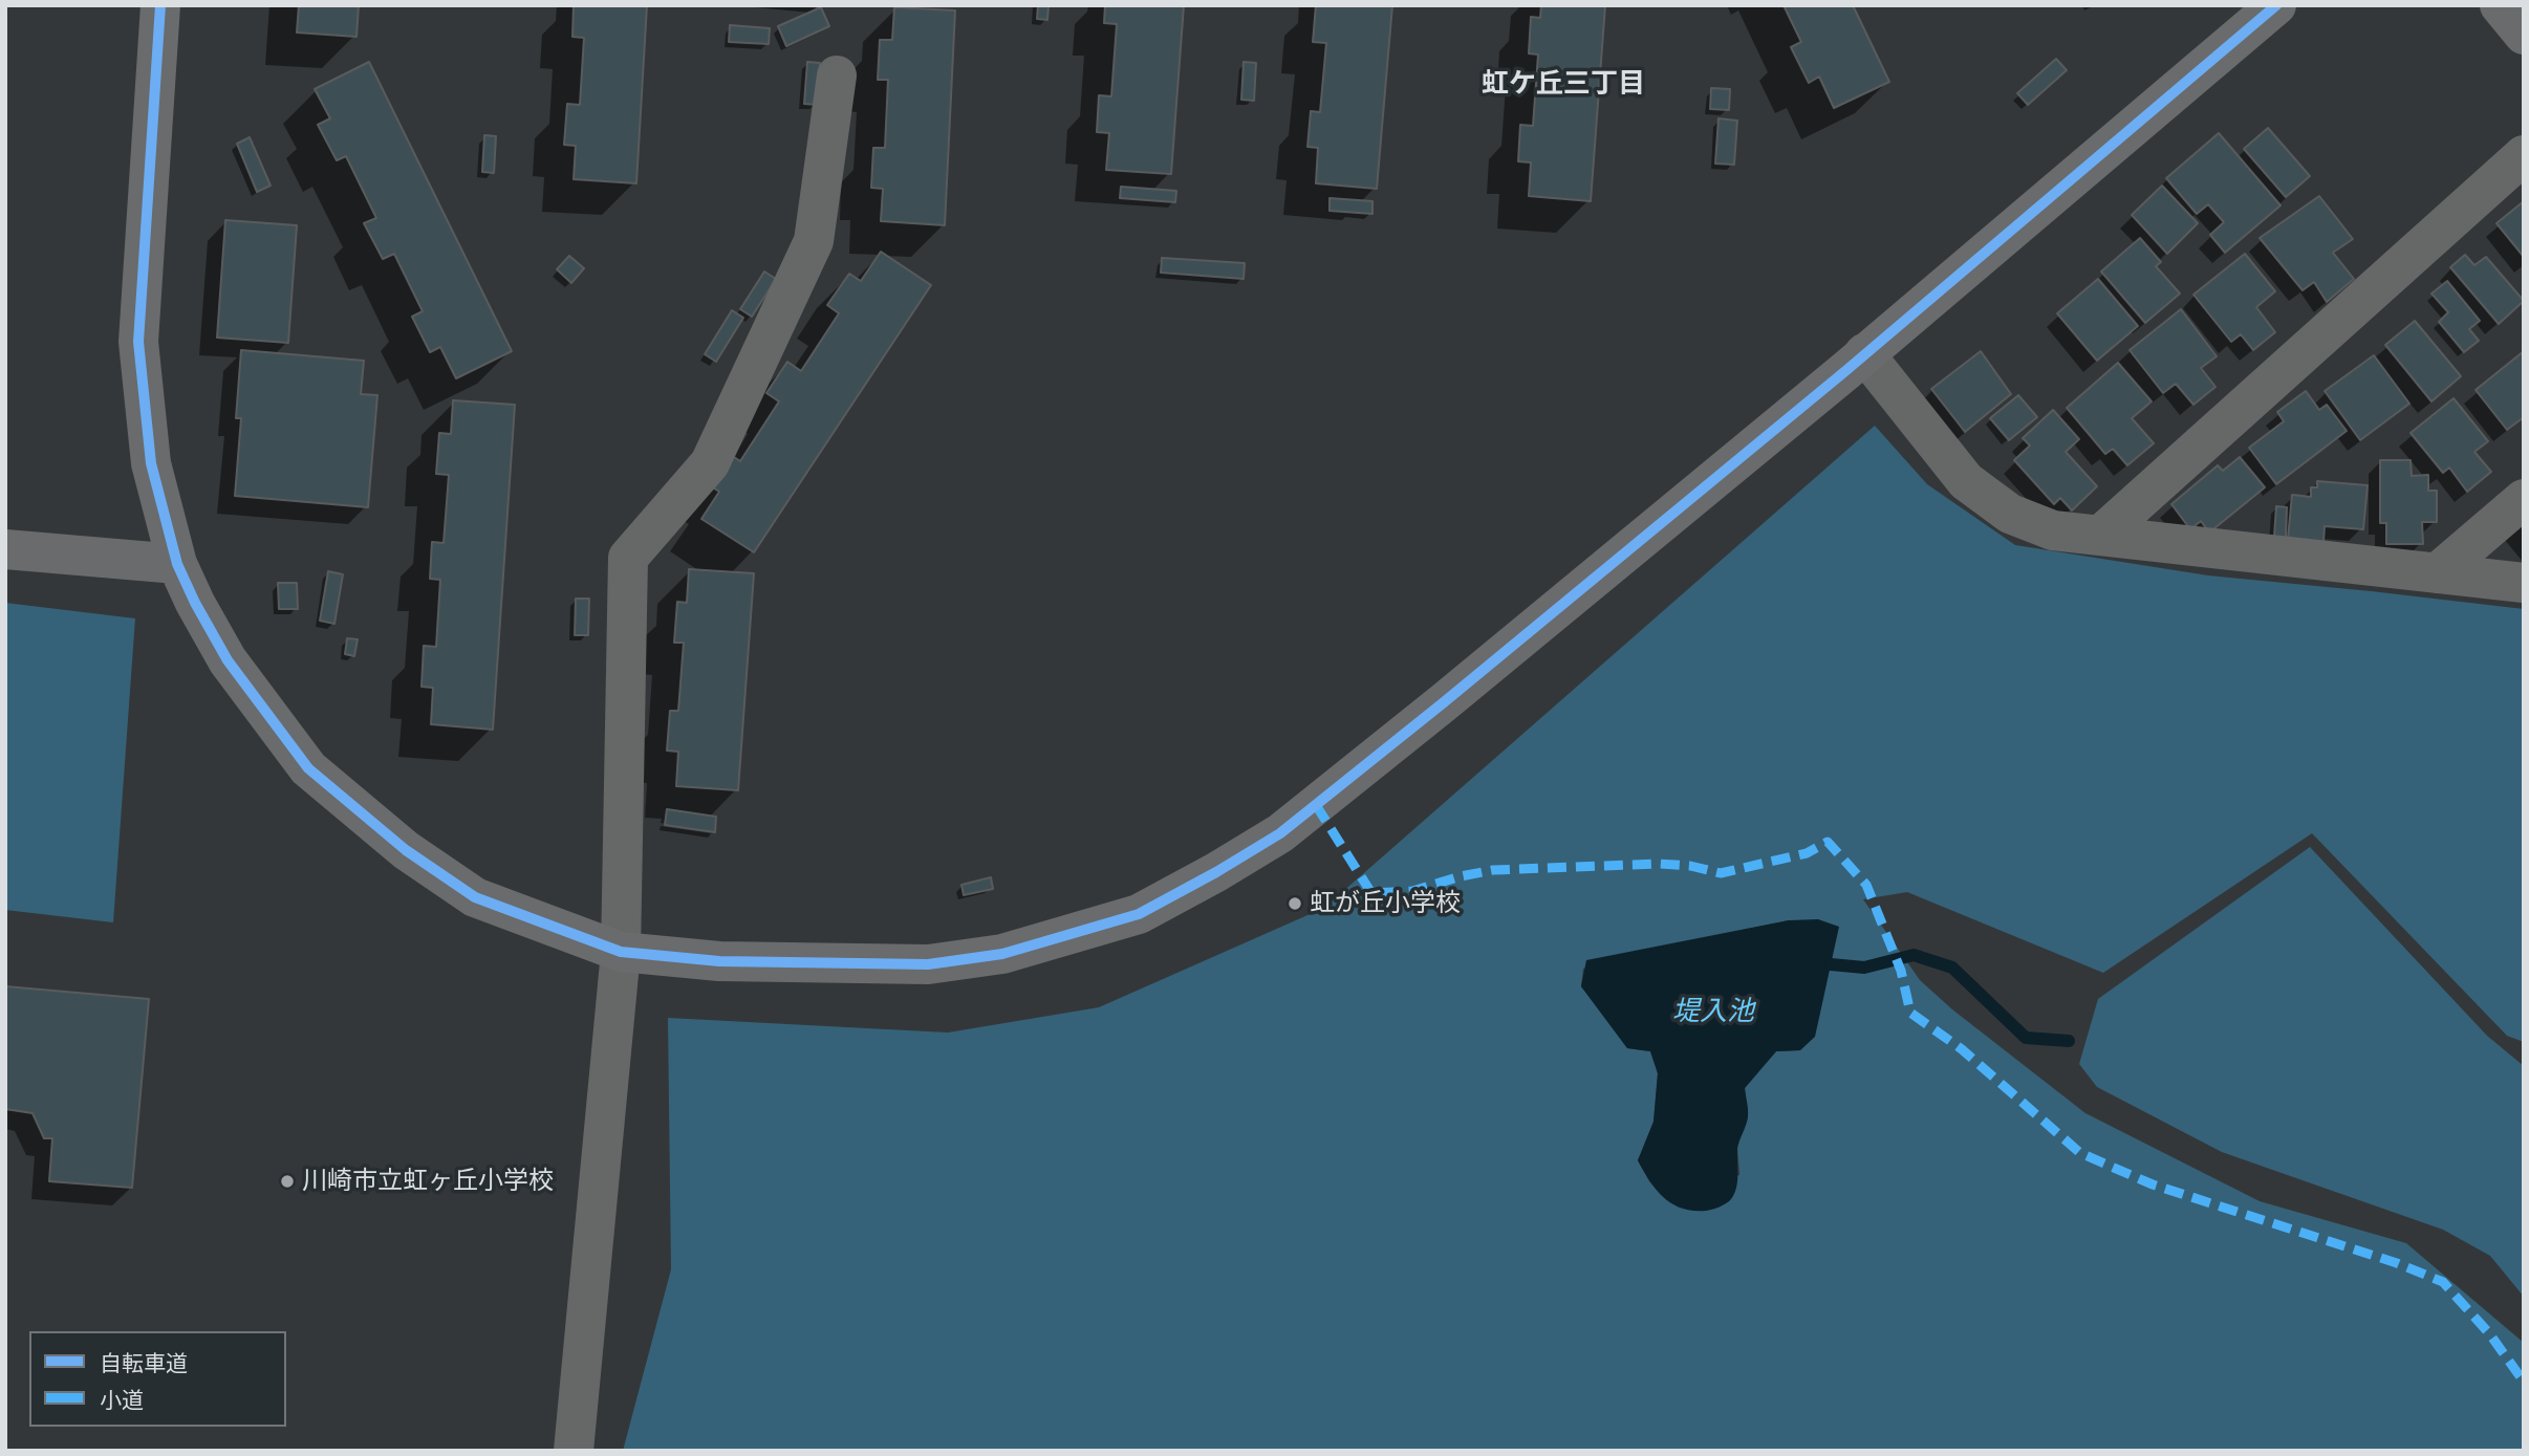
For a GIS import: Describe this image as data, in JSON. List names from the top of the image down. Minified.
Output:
{"districts":["虹ケ丘三丁目"],"water":["堤入池"],"places":["虹が丘小学校","川崎市立虹ヶ丘小学校"],"legend":["自転車道","小道"]}
